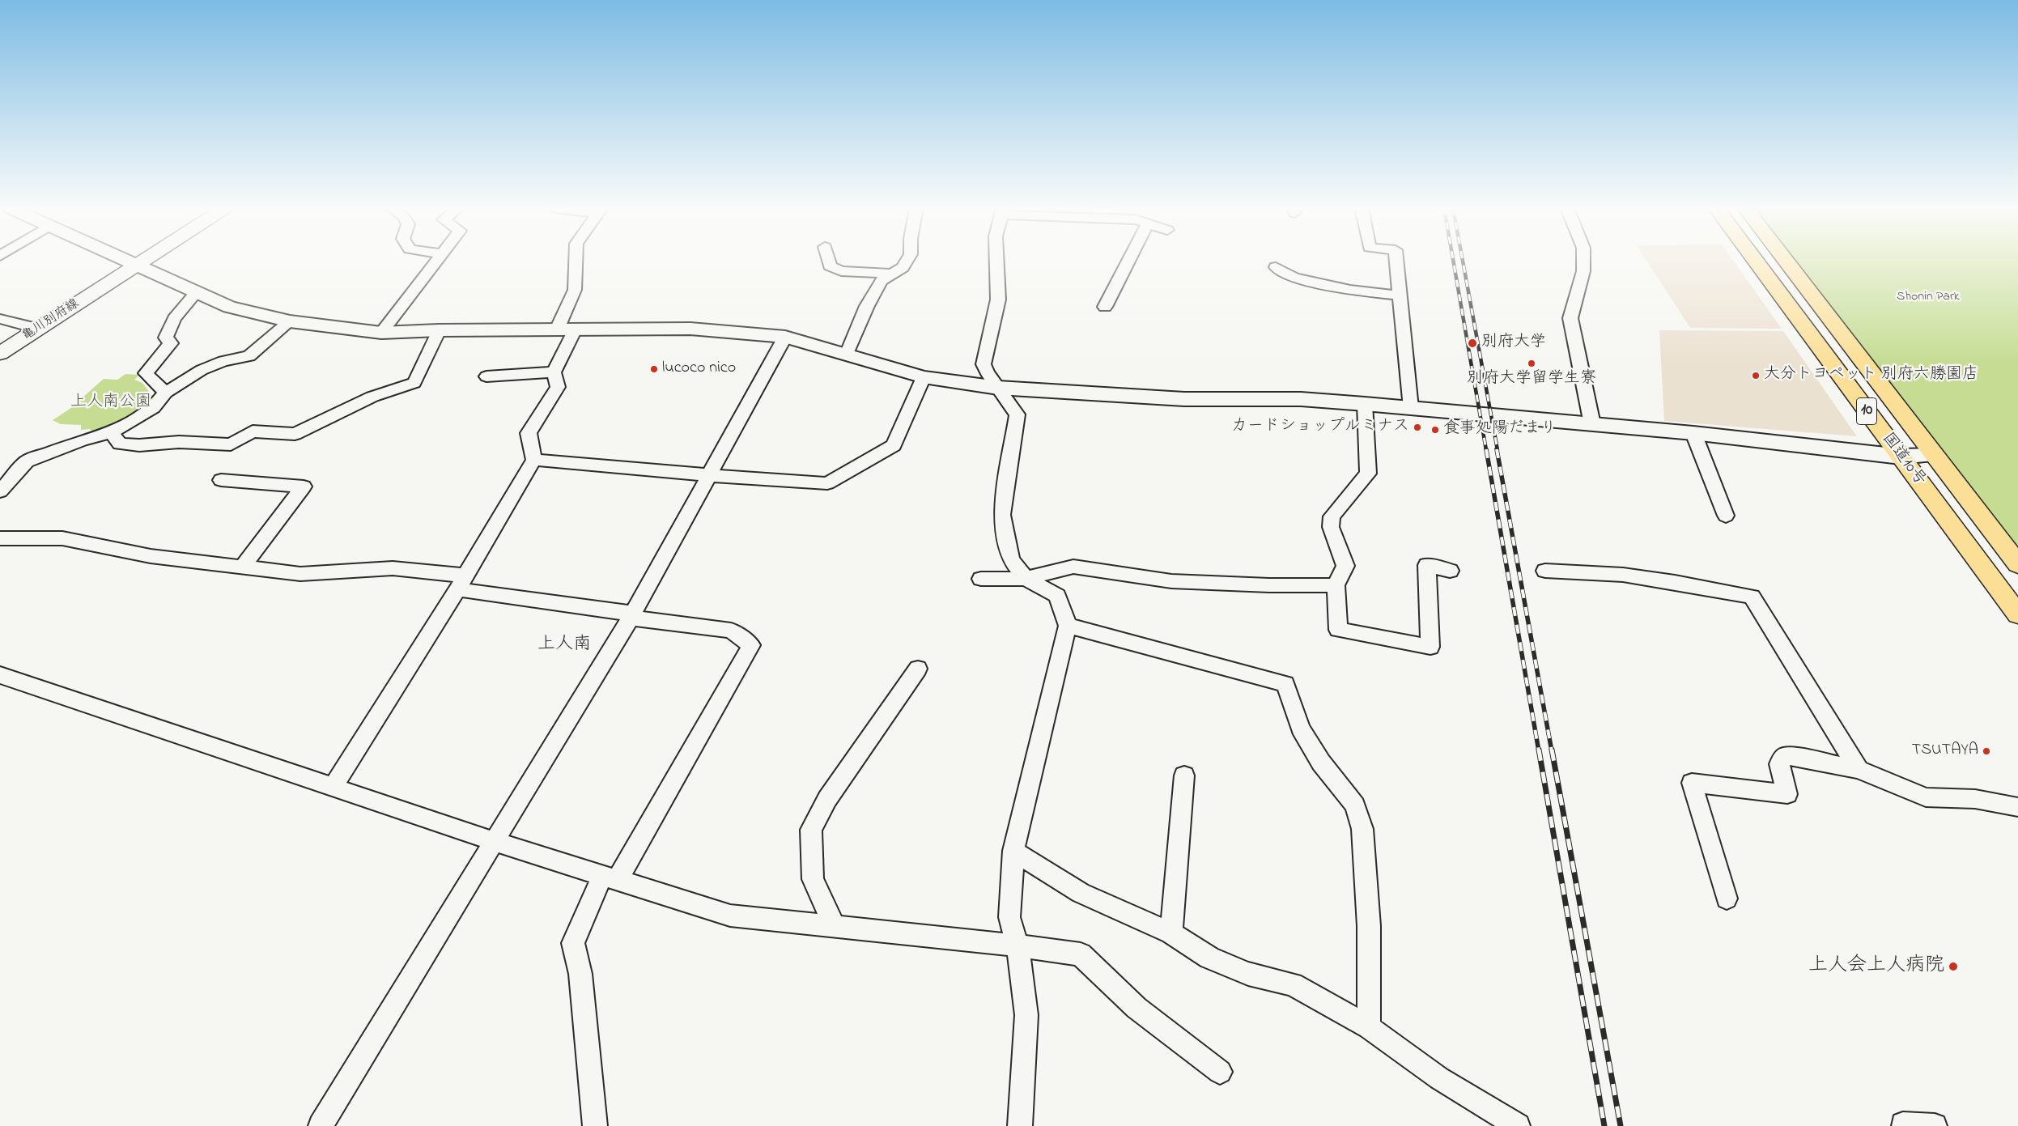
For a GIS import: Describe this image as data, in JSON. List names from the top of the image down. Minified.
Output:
{"streets":{"highway":["10","国道10号"],"main road":["亀川別府線"]},"districts":["上人南"],"parks":["Shonin Park","上人南公園"],"places":["別府大学","別府大学留学生寮","lucoco nico","大分トヨペット 別府六勝園店","カードショップルミナス","食事処陽だまり","TSUTAYA","上人会上人病院"]}
